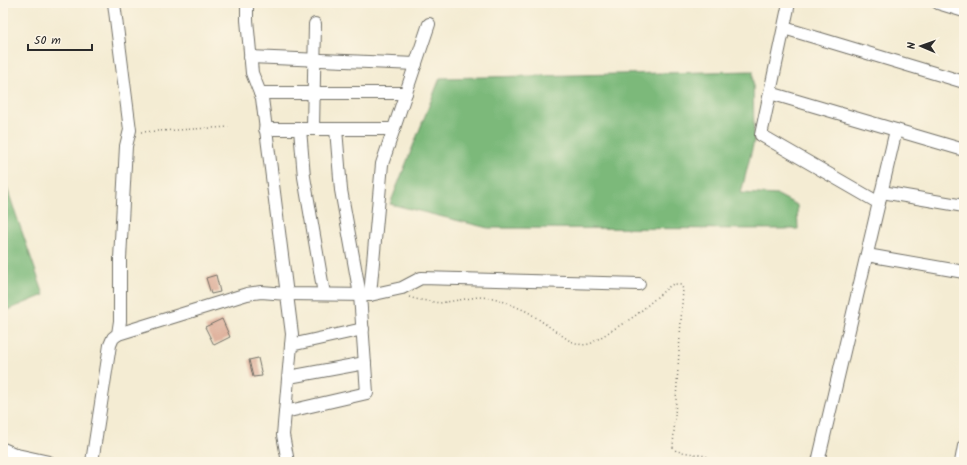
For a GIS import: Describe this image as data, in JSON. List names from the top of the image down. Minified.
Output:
{"scale_bar":"50 m","north":"left"}
